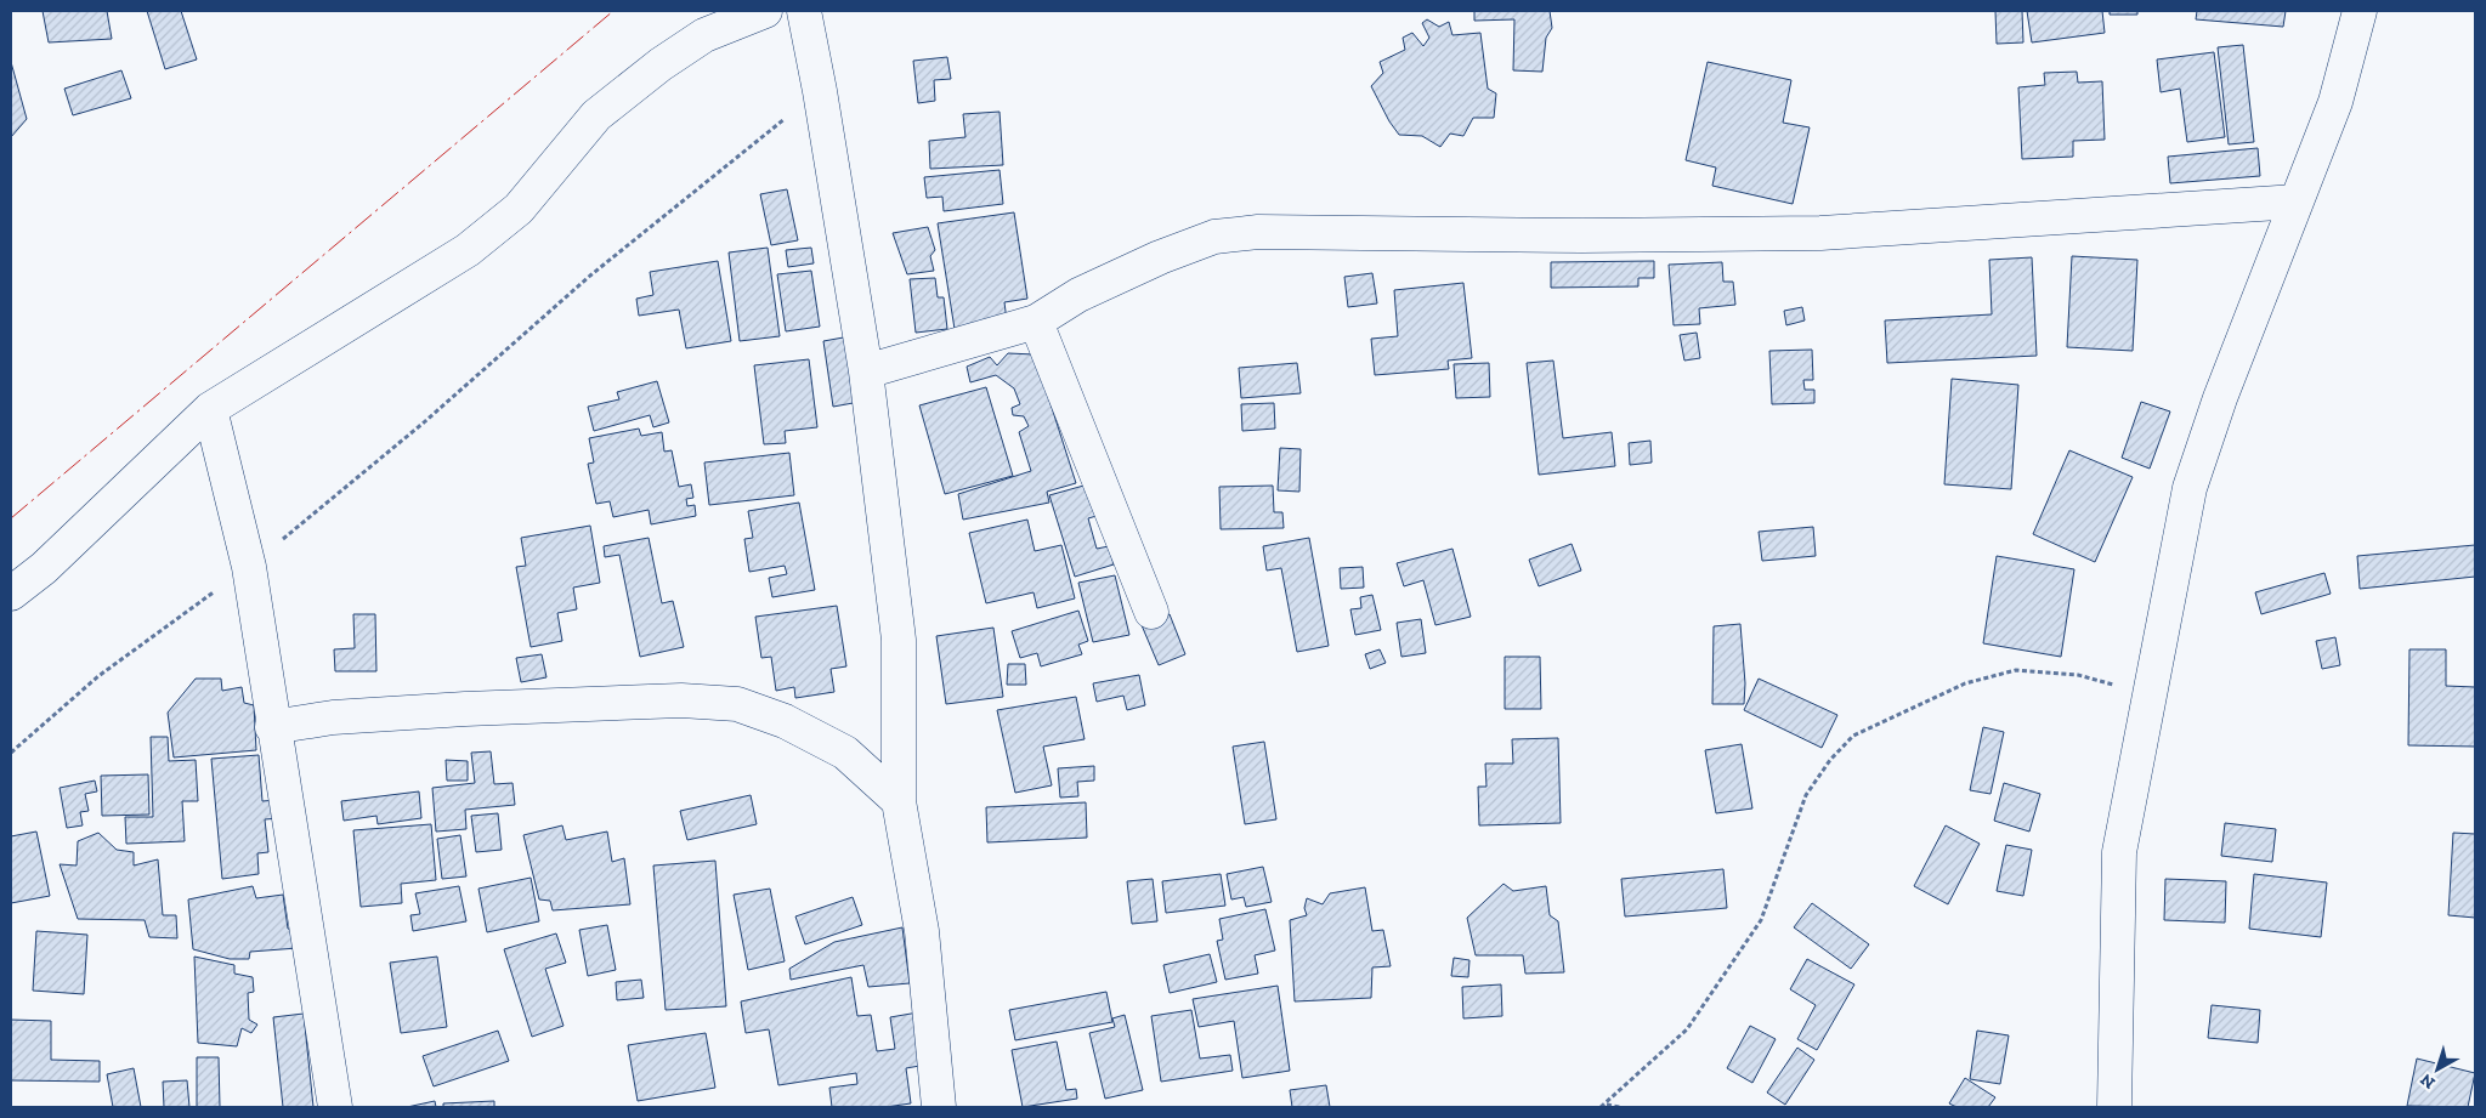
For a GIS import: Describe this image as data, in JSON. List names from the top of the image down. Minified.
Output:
{"north":"bottom left"}
